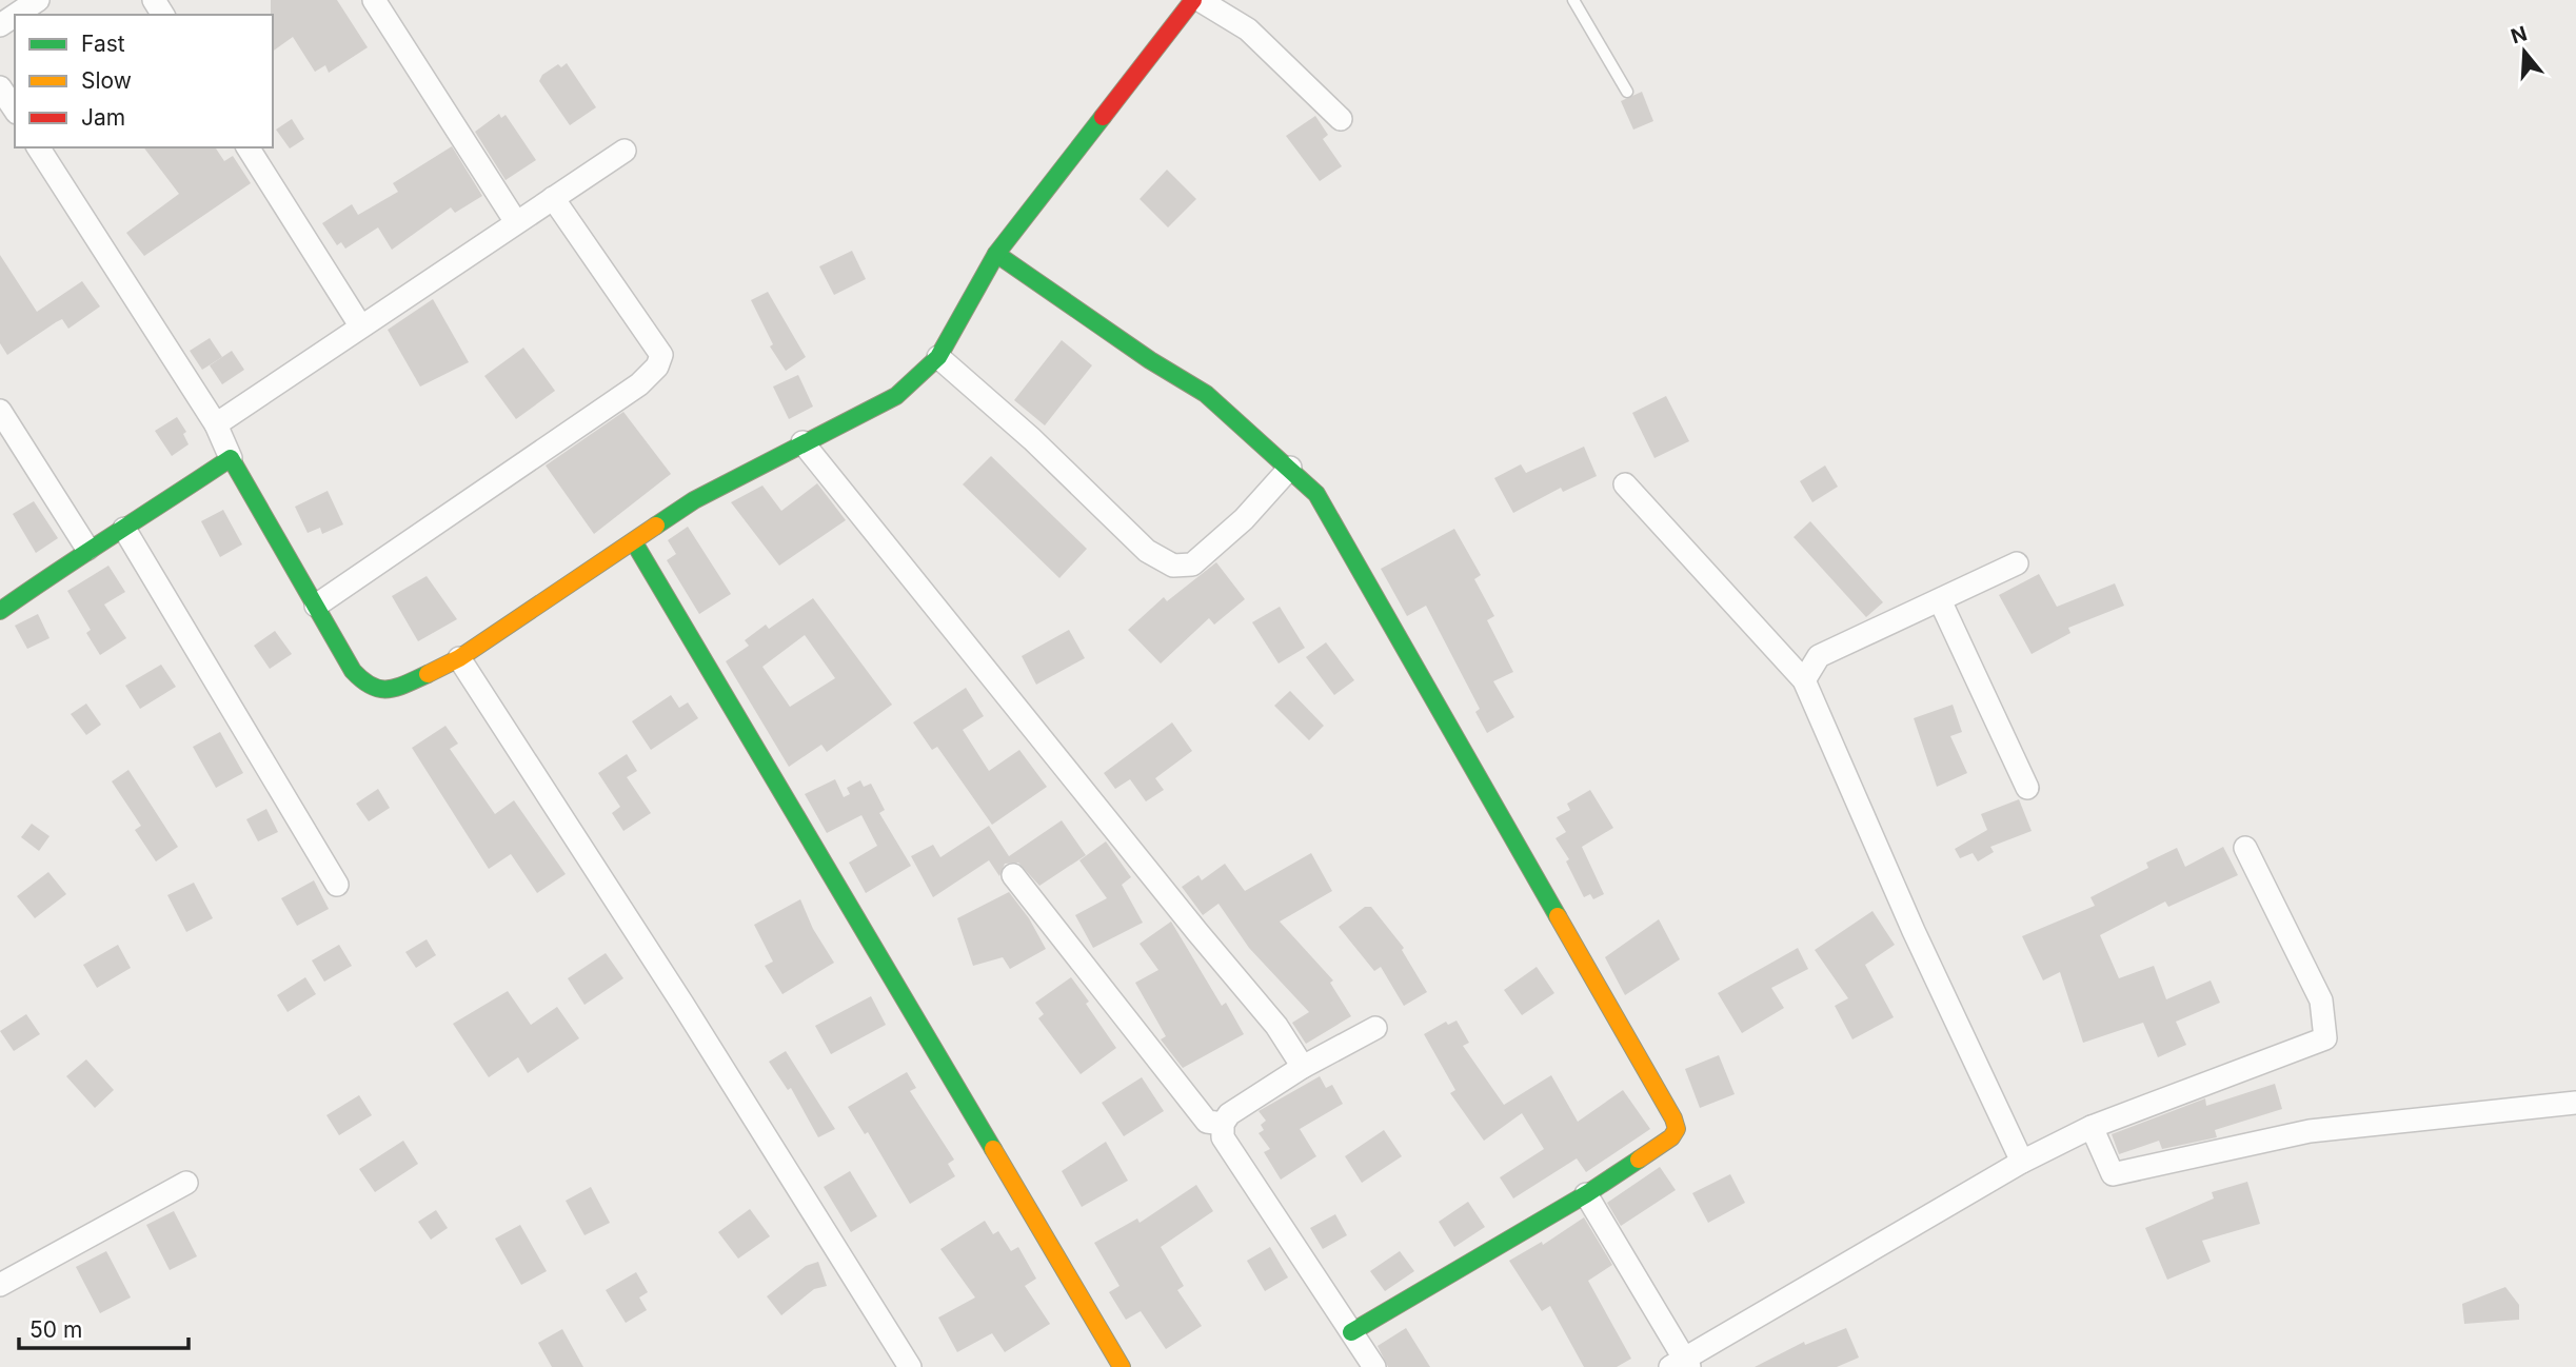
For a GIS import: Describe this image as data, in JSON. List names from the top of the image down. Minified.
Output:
{"legend":["Fast","Slow","Jam"],"scale_bar":"50 m","north":"top"}
